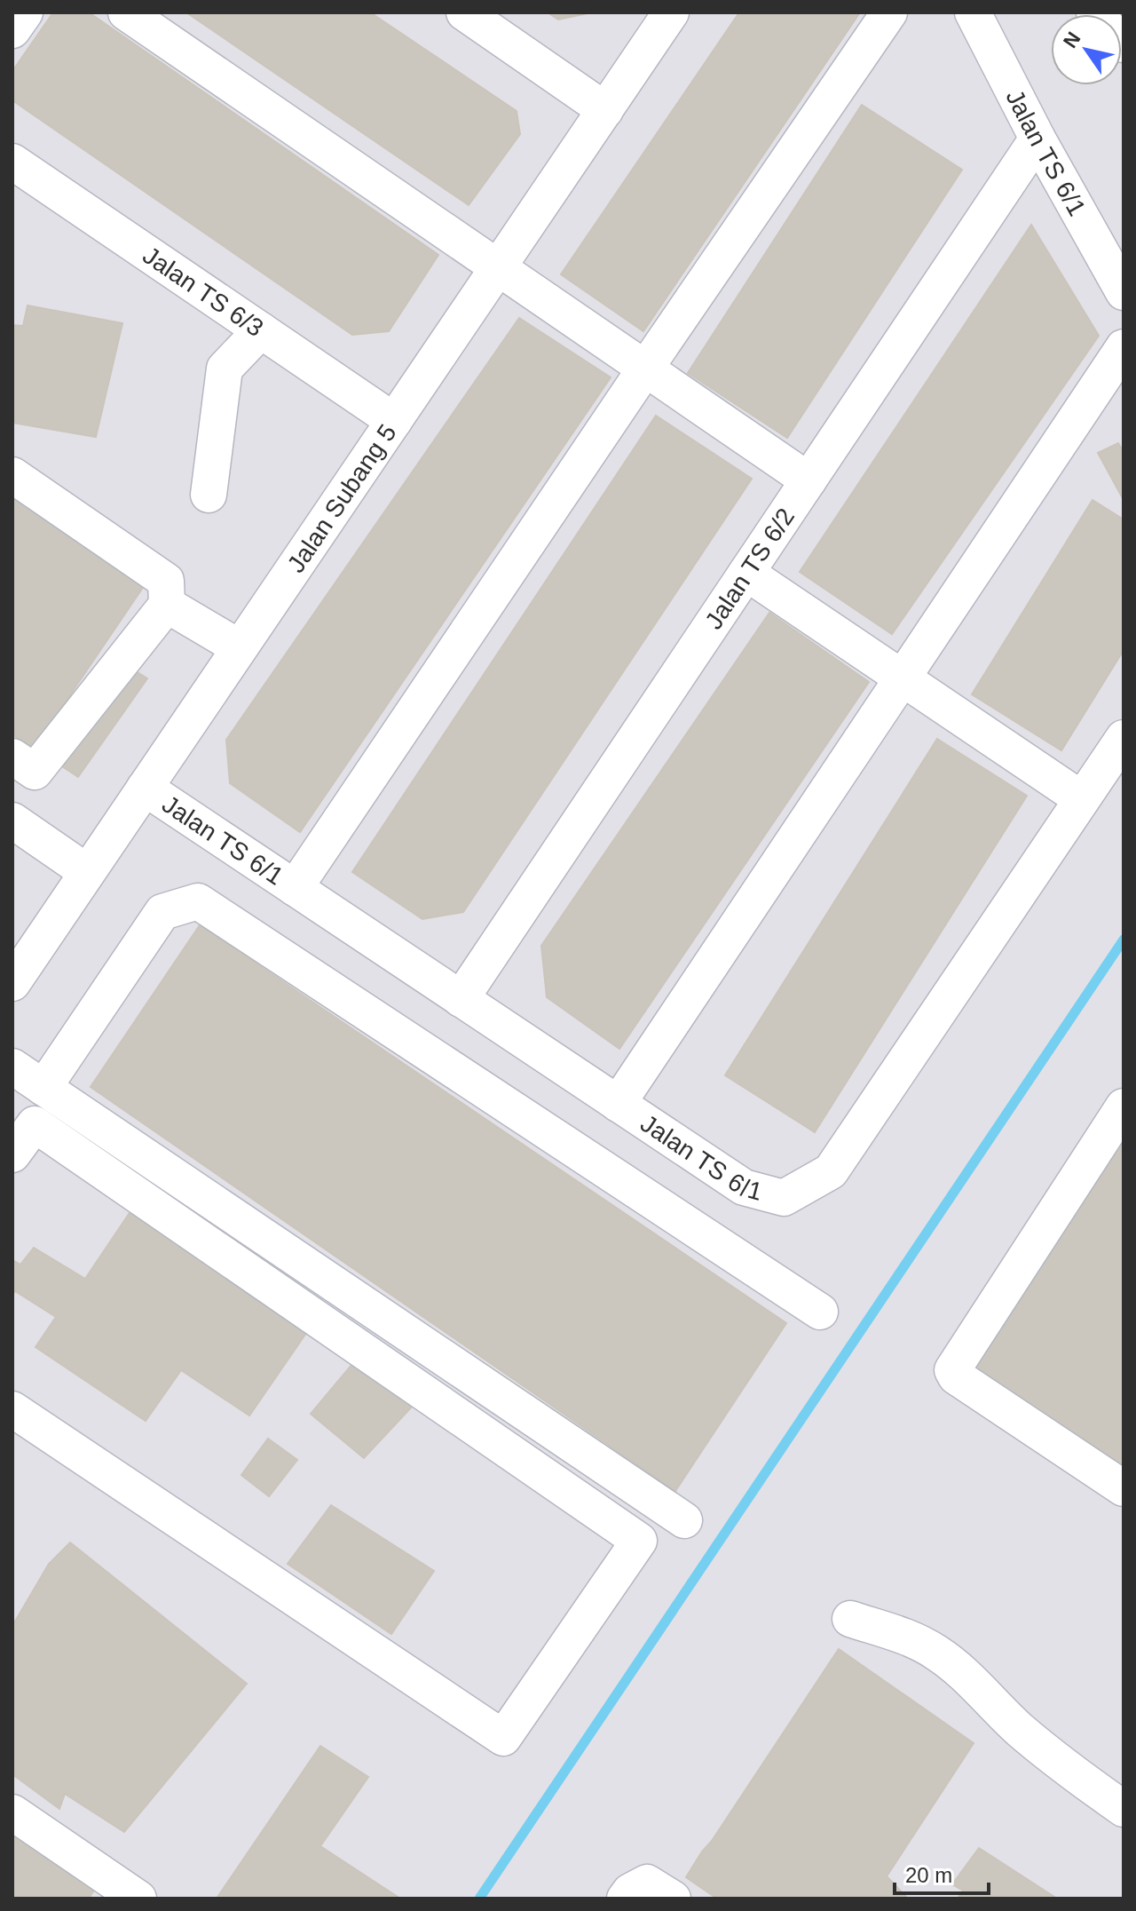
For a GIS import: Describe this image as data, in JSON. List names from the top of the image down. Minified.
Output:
{"streets":{"street":["Jalan TS 6/1","Jalan TS 6/3","Jalan Subang 5","Jalan TS 6/2"]},"crossings":[["Jalan TS 6/1","Jalan Subang 5"],["Jalan TS 6/1","Jalan TS 6/2"],["Jalan TS 6/3","Jalan Subang 5"]],"scale_bar":"20 m","north":"top left"}
